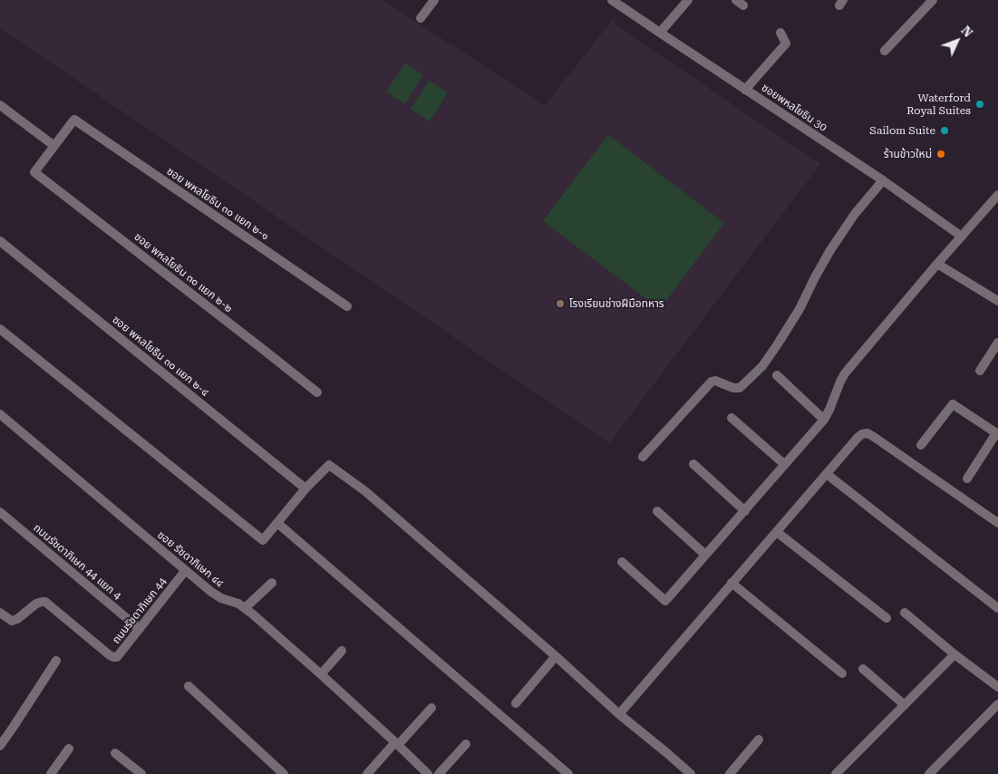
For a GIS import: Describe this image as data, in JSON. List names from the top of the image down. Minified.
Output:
{"streets":{"street":["ซอยพหลโยธิน 30","ซอย พหลโยธิน ๓๐ แยก ๒-๑","ซอย พหลโยธิน ๓๐ แยก ๒-๒","ซอย พหลโยธิน ๓๐ แยก ๒-๔","ซอย รัชดาภิเษก ๔๔","ถนนรัชดาภิเษก 44 แยก 4","ถนนรัชดาภิเษก 44"]},"crossings":[["ซอย พหลโยธิน ๓๐ แยก ๒-๑","ซอย พหลโยธิน ๓๐ แยก ๒-๒"],["ซอย รัชดาภิเษก ๔๔","ถนนรัชดาภิเษก 44"],["ถนนรัชดาภิเษก 44 แยก 4","ถนนรัชดาภิเษก 44"]],"places":["Waterford Royal Suites","Sailom Suite","ร้านข้าวใหม่","โรงเรียนช่างฝีมือทหาร"],"north":"top right"}
